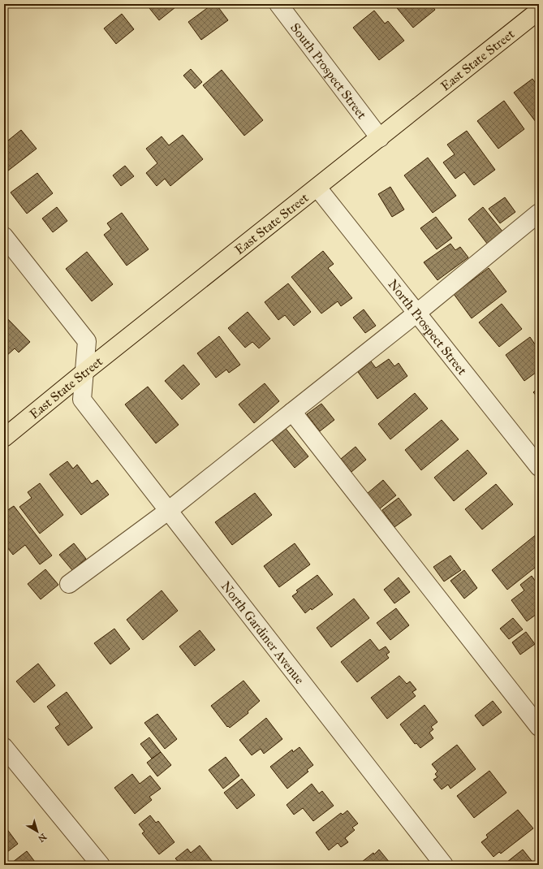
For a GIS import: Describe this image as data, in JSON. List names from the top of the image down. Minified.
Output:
{"streets":{"main road":["East State Street"],"street":["South Prospect Street","North Prospect Street","North Gardiner Avenue"]},"crossings":[["East State Street","South Prospect Street"],["East State Street","North Prospect Street"],["East State Street","North Gardiner Avenue"]],"north":"bottom right"}
